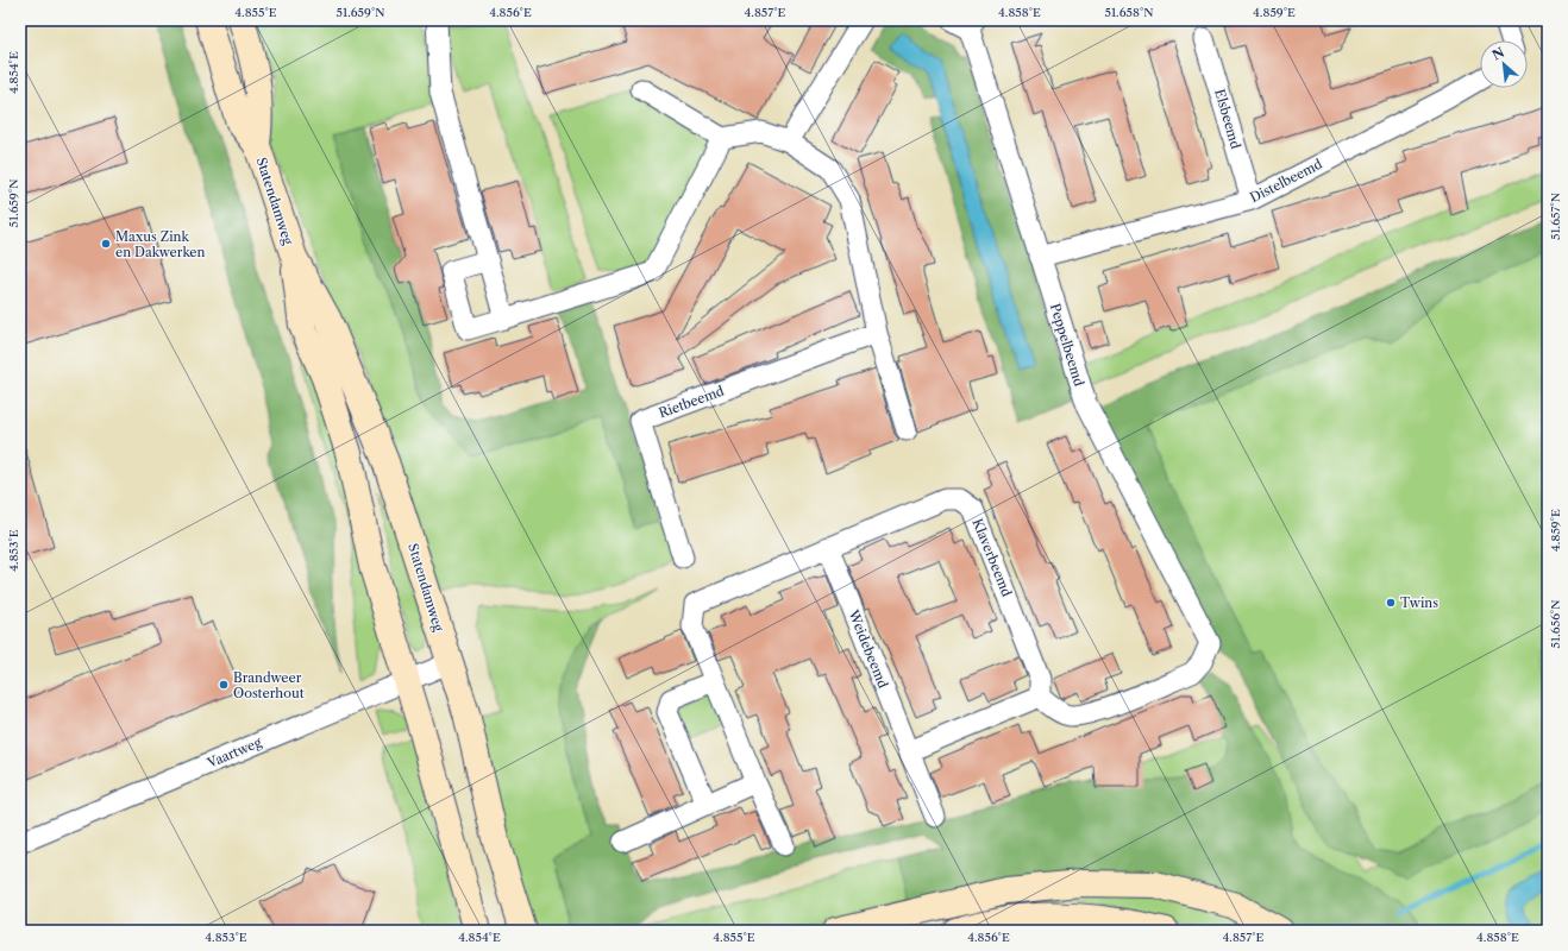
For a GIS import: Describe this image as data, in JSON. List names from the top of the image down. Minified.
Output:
{"streets":{"main road":["Statendamweg"],"street":["Elsbeemd","Distelbeemd","Peppelbeemd","Rietbeemd","Klaverbeemd","Weidebeemd","Vaartweg"]},"crossings":[["Elsbeemd","Distelbeemd"],["Distelbeemd","Peppelbeemd"],["Statendamweg","Vaartweg"],["Peppelbeemd","Klaverbeemd"],["Klaverbeemd","Weidebeemd"]],"places":["Maxus Zink en Dakwerken","Twins","Brandweer Oosterhout"],"north":"top left","coordinates":["4.855°E","51.659°N","4.856°E","4.857°E","4.858°E","51.658°N","4.859°E","4.854°E","51.657°N","4.853°E","51.656°N"]}
